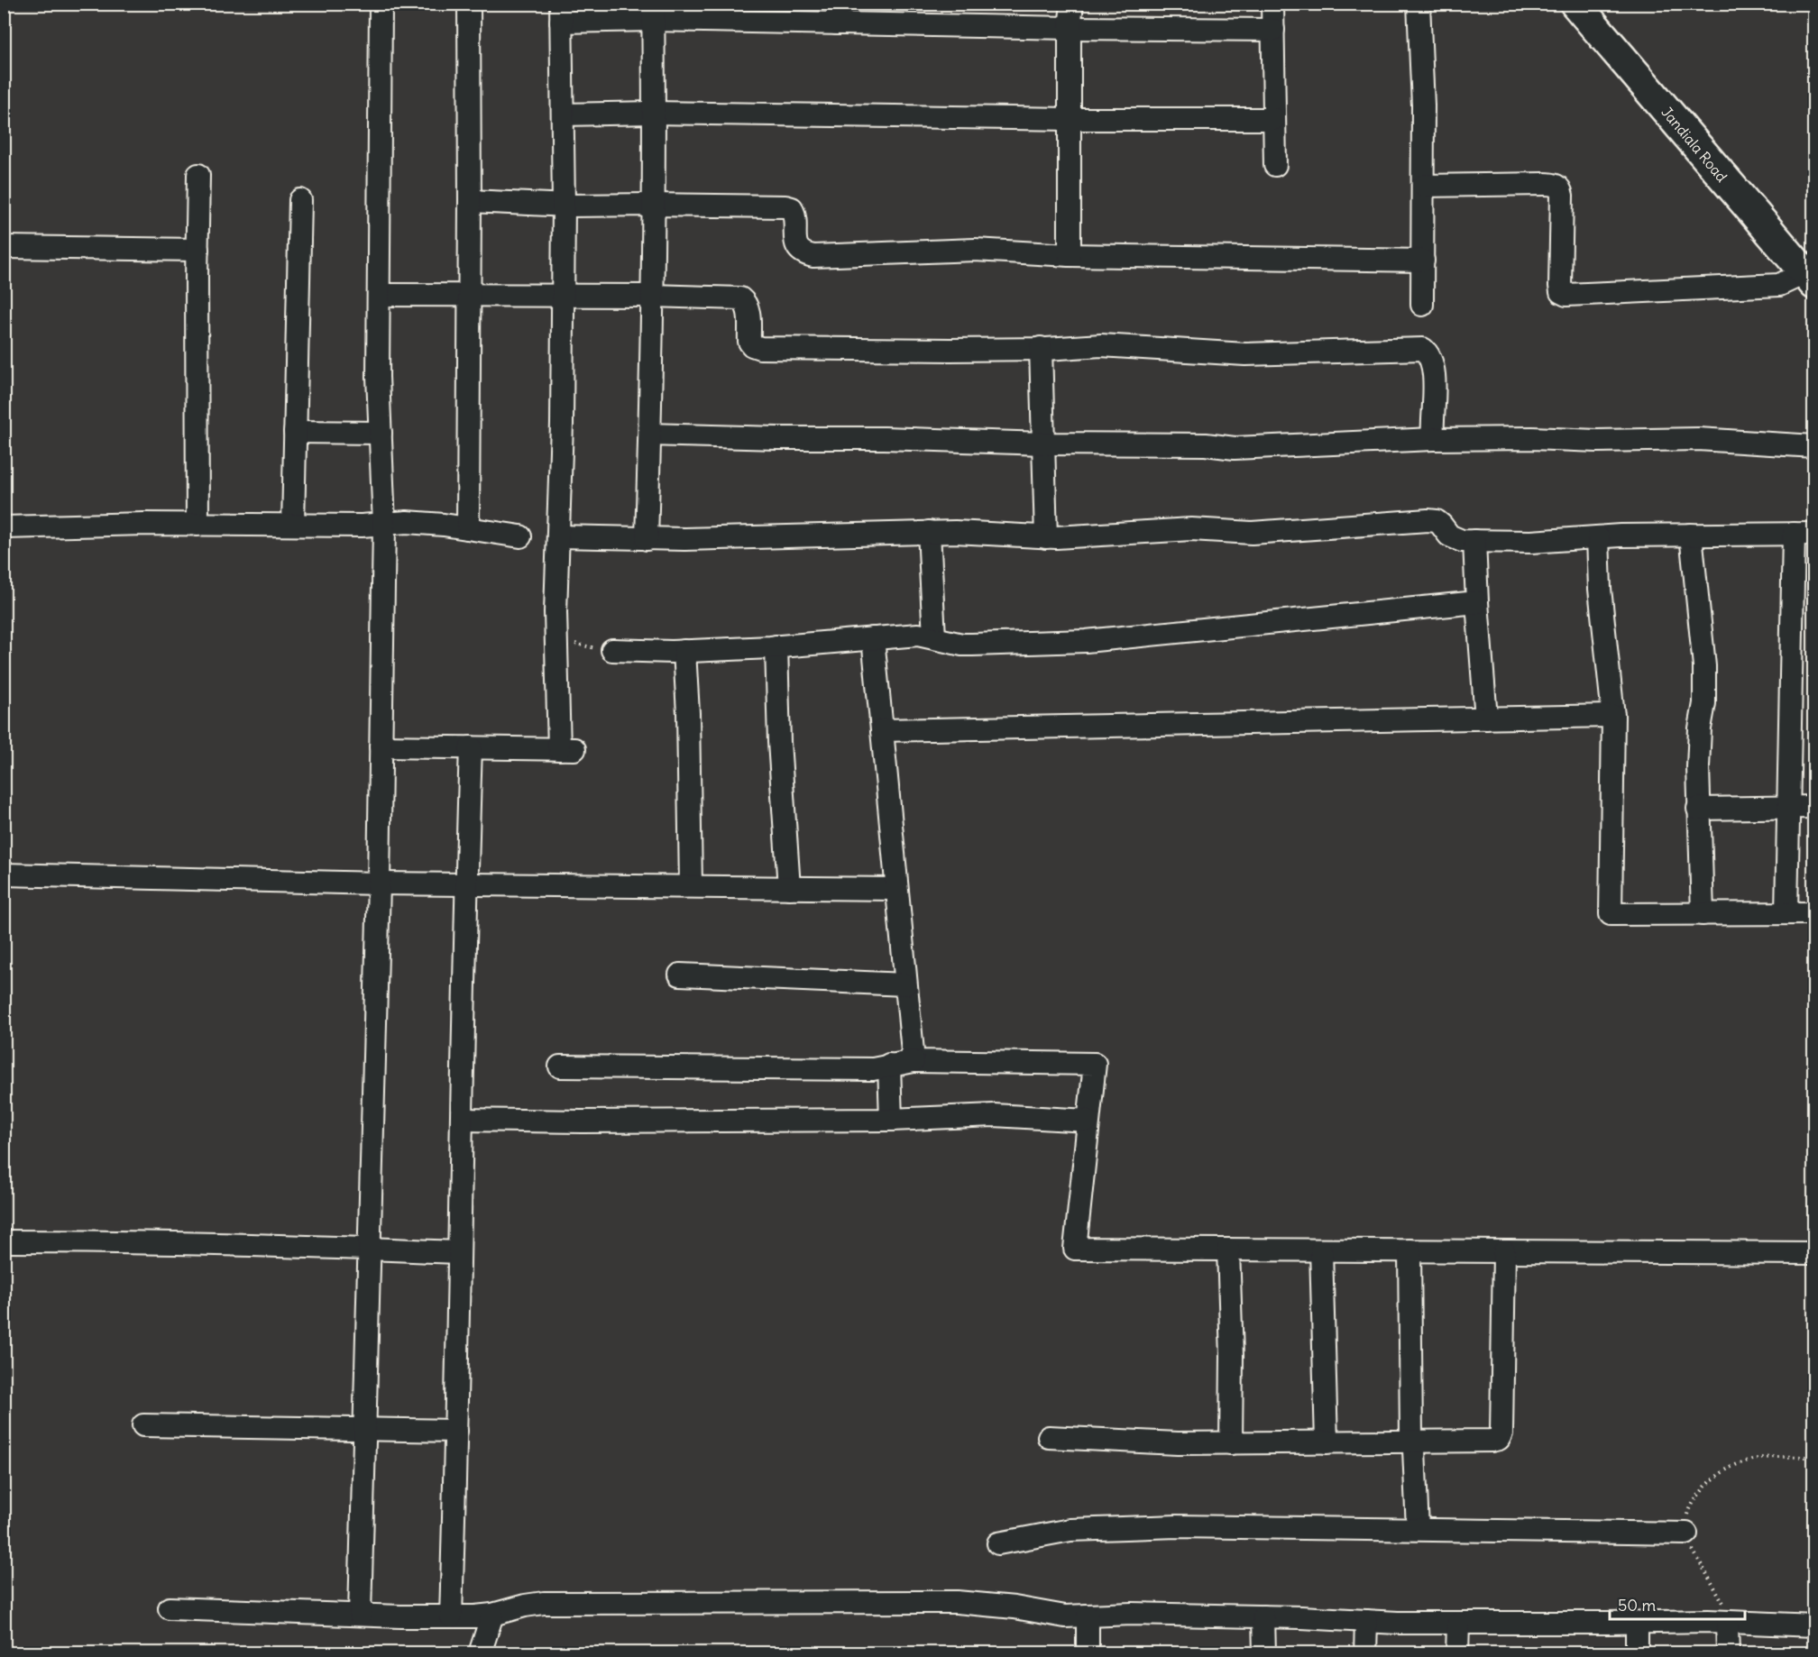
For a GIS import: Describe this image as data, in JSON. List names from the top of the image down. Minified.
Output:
{"streets":{"main road":["Jandiala Road"]},"scale_bar":"50 m"}
